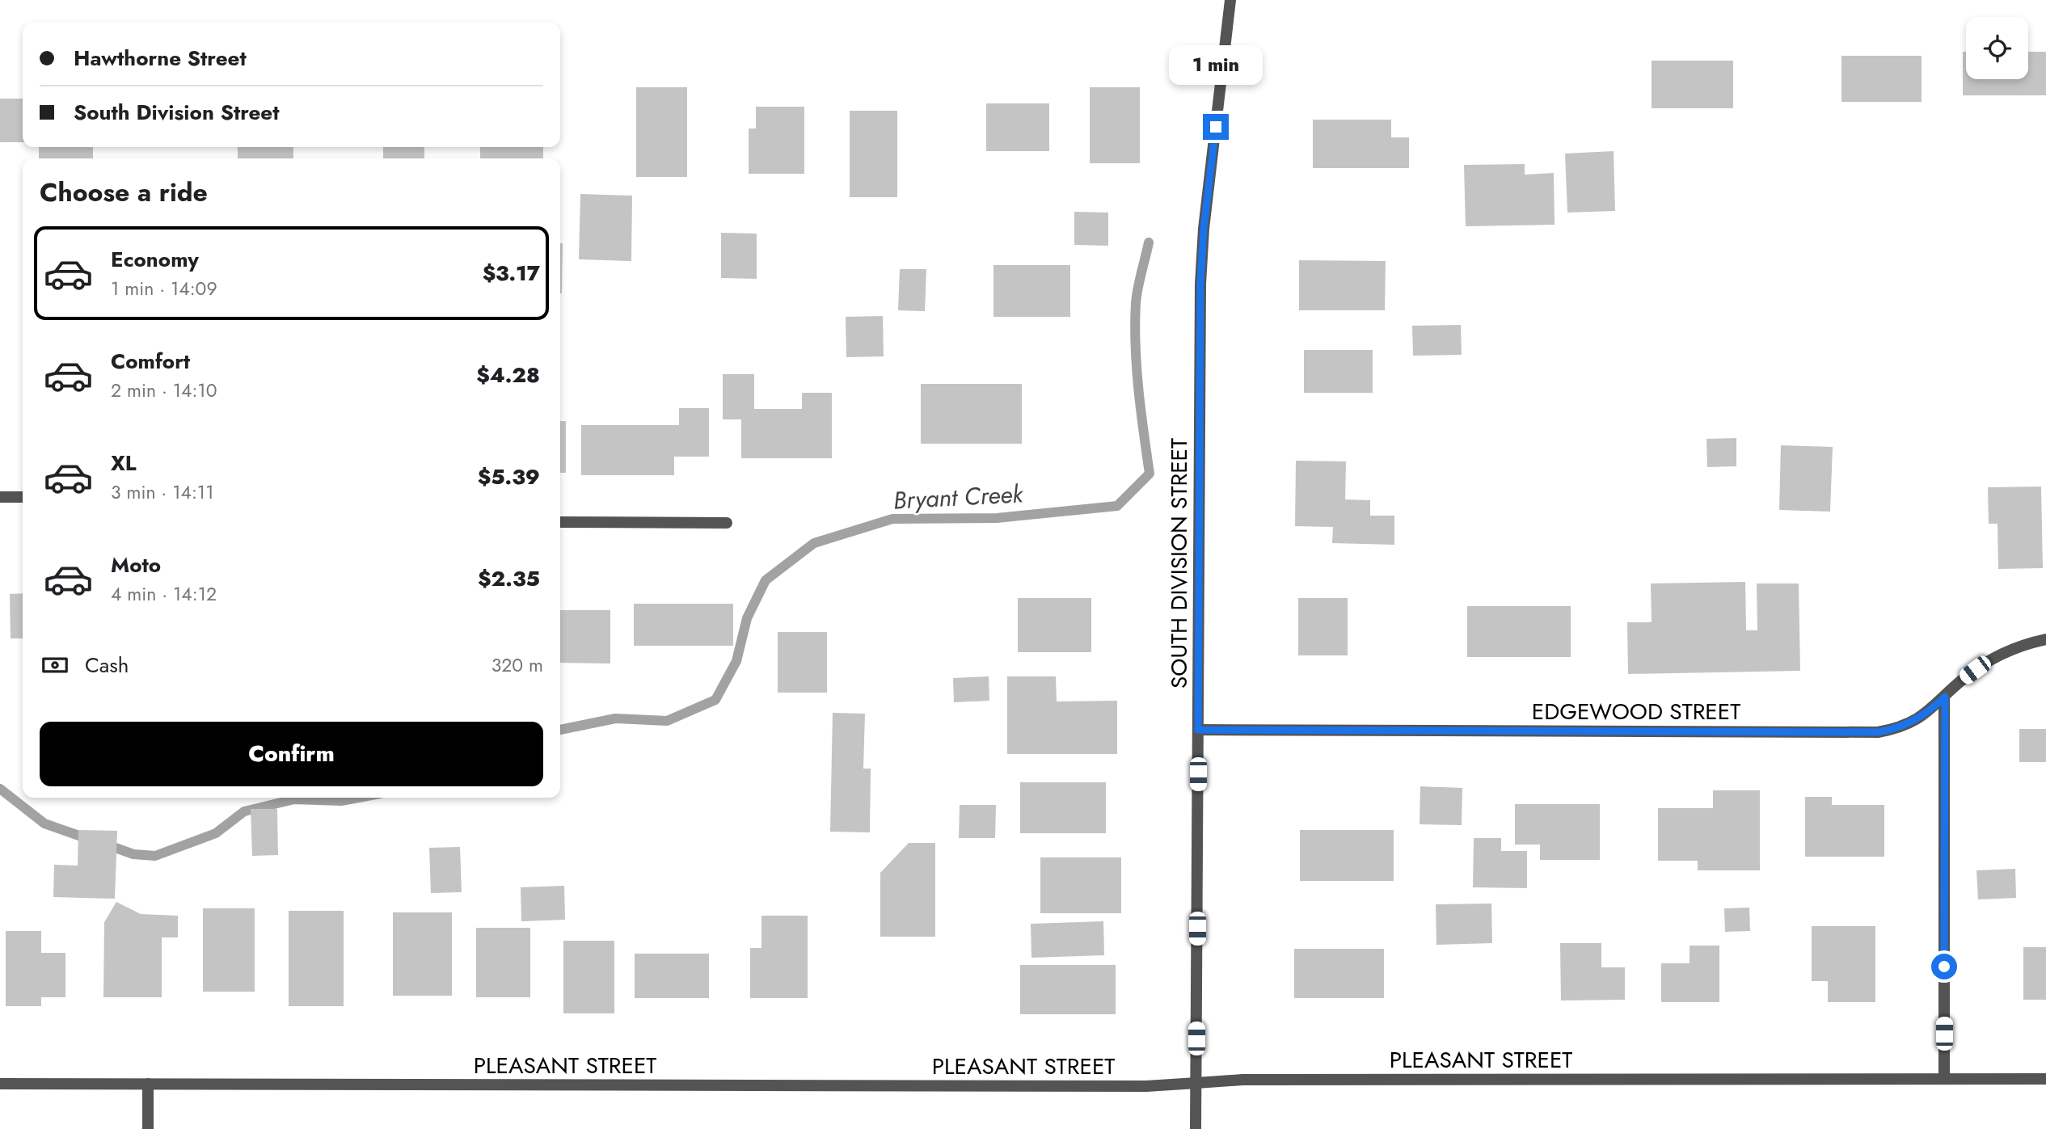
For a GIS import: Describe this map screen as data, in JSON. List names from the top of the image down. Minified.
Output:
{"streets":{"street":["SOUTH DIVISION STREET","EDGEWOOD STREET","PLEASANT STREET"]},"crossings":[["SOUTH DIVISION STREET","EDGEWOOD STREET"],["SOUTH DIVISION STREET","PLEASANT STREET"]],"water":["Bryant Creek"],"page":{"banner":["Hawthorne Street","South Division Street"],"bubble":"1 min","heading":"Choose a ride","list":[{"name":"Economy","note":"1 min · 14:09","value":"$3.17"},{"name":"Comfort","note":"2 min · 14:10","value":"$4.28"},{"name":"XL","note":"3 min · 14:11","value":"$5.39"},{"name":"Moto","note":"4 min · 14:12","value":"$2.35"}],"pay":["Cash","320 m"],"buttons":"Confirm"}}
